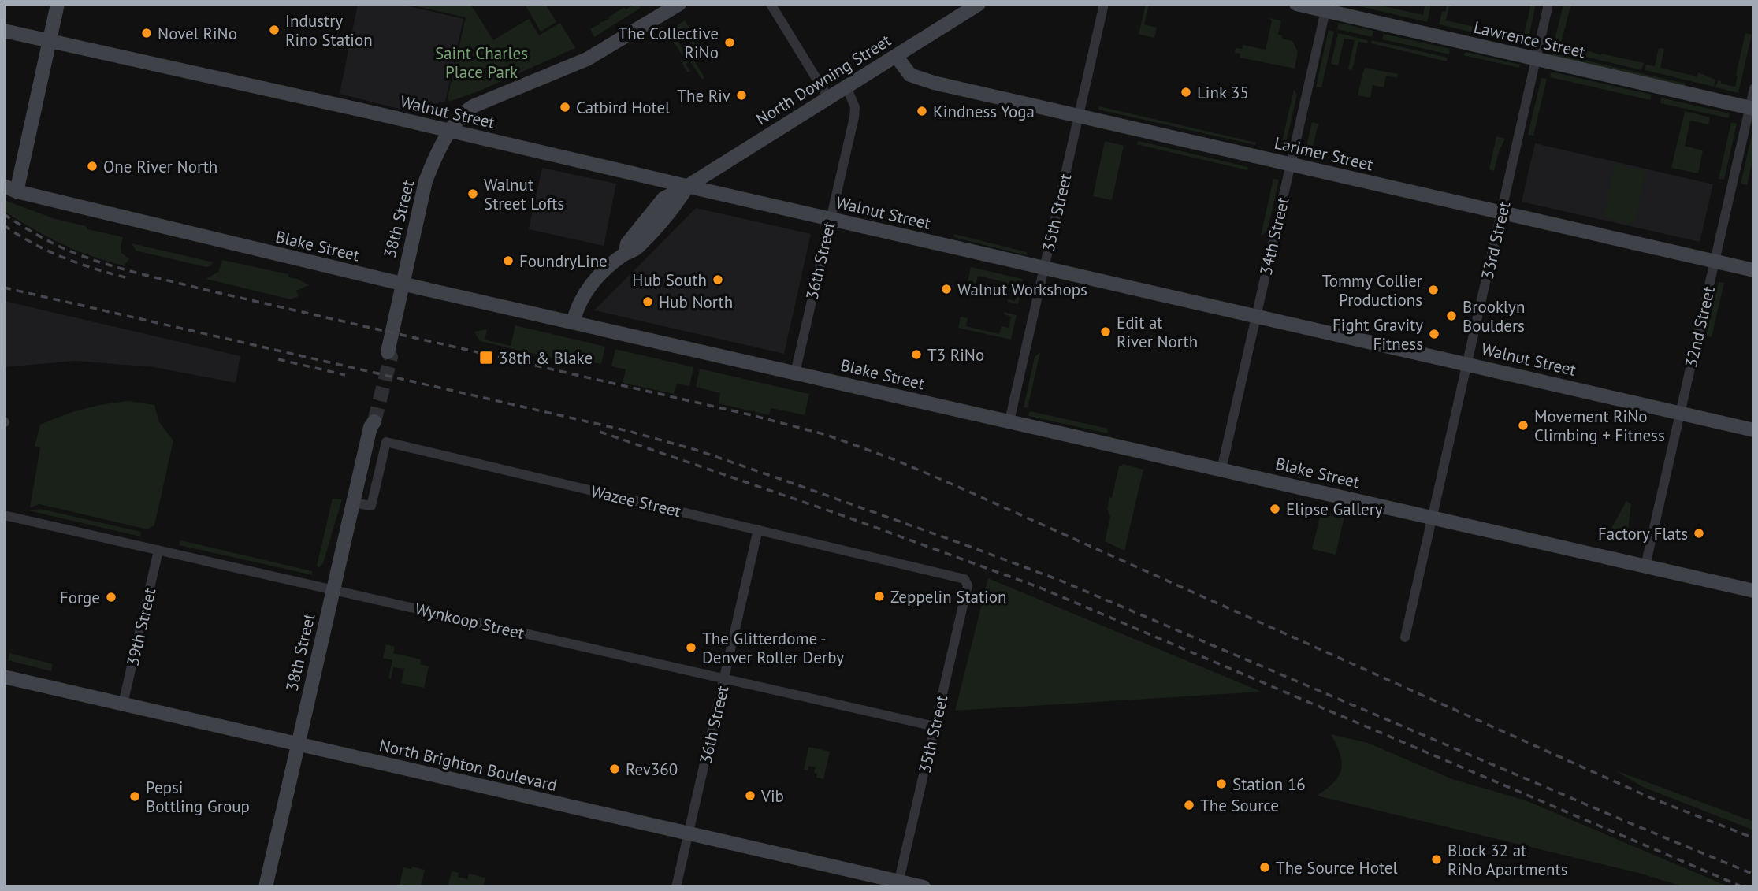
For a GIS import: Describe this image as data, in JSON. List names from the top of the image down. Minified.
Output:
{"streets":{"street":["Lawrence Street","North Downing Street","Walnut Street","Larimer Street","35th Street","38th Street","34th Street","33rd Street","Blake Street","36th Street","32nd Street","Wazee Street","Wynkoop Street","39th Street","North Brighton Boulevard"]},"crossings":[["Lawrence Street","34th Street"],["Lawrence Street","33rd Street"],["Lawrence Street","32nd Street"],["North Downing Street","Walnut Street"],["North Downing Street","Larimer Street"],["North Downing Street","Blake Street"],["North Downing Street","36th Street"],["Walnut Street","35th Street"],["Walnut Street","38th Street"],["Walnut Street","34th Street"],["Walnut Street","33rd Street"],["Walnut Street","36th Street"],["Walnut Street","32nd Street"],["Larimer Street","35th Street"],["Larimer Street","34th Street"],["Larimer Street","33rd Street"],["Larimer Street","32nd Street"],["35th Street","Blake Street"],["35th Street","Wazee Street"],["35th Street","Wynkoop Street"],["35th Street","North Brighton Boulevard"],["38th Street","Wazee Street"],["38th Street","Wynkoop Street"],["38th Street","North Brighton Boulevard"],["34th Street","Blake Street"],["33rd Street","Blake Street"],["Blake Street","36th Street"],["Blake Street","32nd Street"],["36th Street","Wazee Street"],["36th Street","Wynkoop Street"],["36th Street","North Brighton Boulevard"],["Wynkoop Street","39th Street"],["39th Street","North Brighton Boulevard"]],"parks":["Saint Charles Place Park"],"places":{"other":["Industry Rino Station","Novel RiNo","The Collective RiNo","Link 35","The Riv","Catbird Hotel","Kindness Yoga","One River North","Walnut Street Lofts","FoundryLine","Hub South","Walnut Workshops","Tommy Collier Productions","Hub North","Brooklyn Boulders","Edit at River North","Fight Gravity Fitness","T3 RiNo","Movement RiNo Climbing + Fitness","Elipse Gallery","Factory Flats","Zeppelin Station","Forge","The Glitterdome - Denver Roller Derby","Rev360","Station 16","Vib","Pepsi Bottling Group","The Source","Block 32 at RiNo Apartments","The Source Hotel"],"transit":["38th & Blake"]}}
